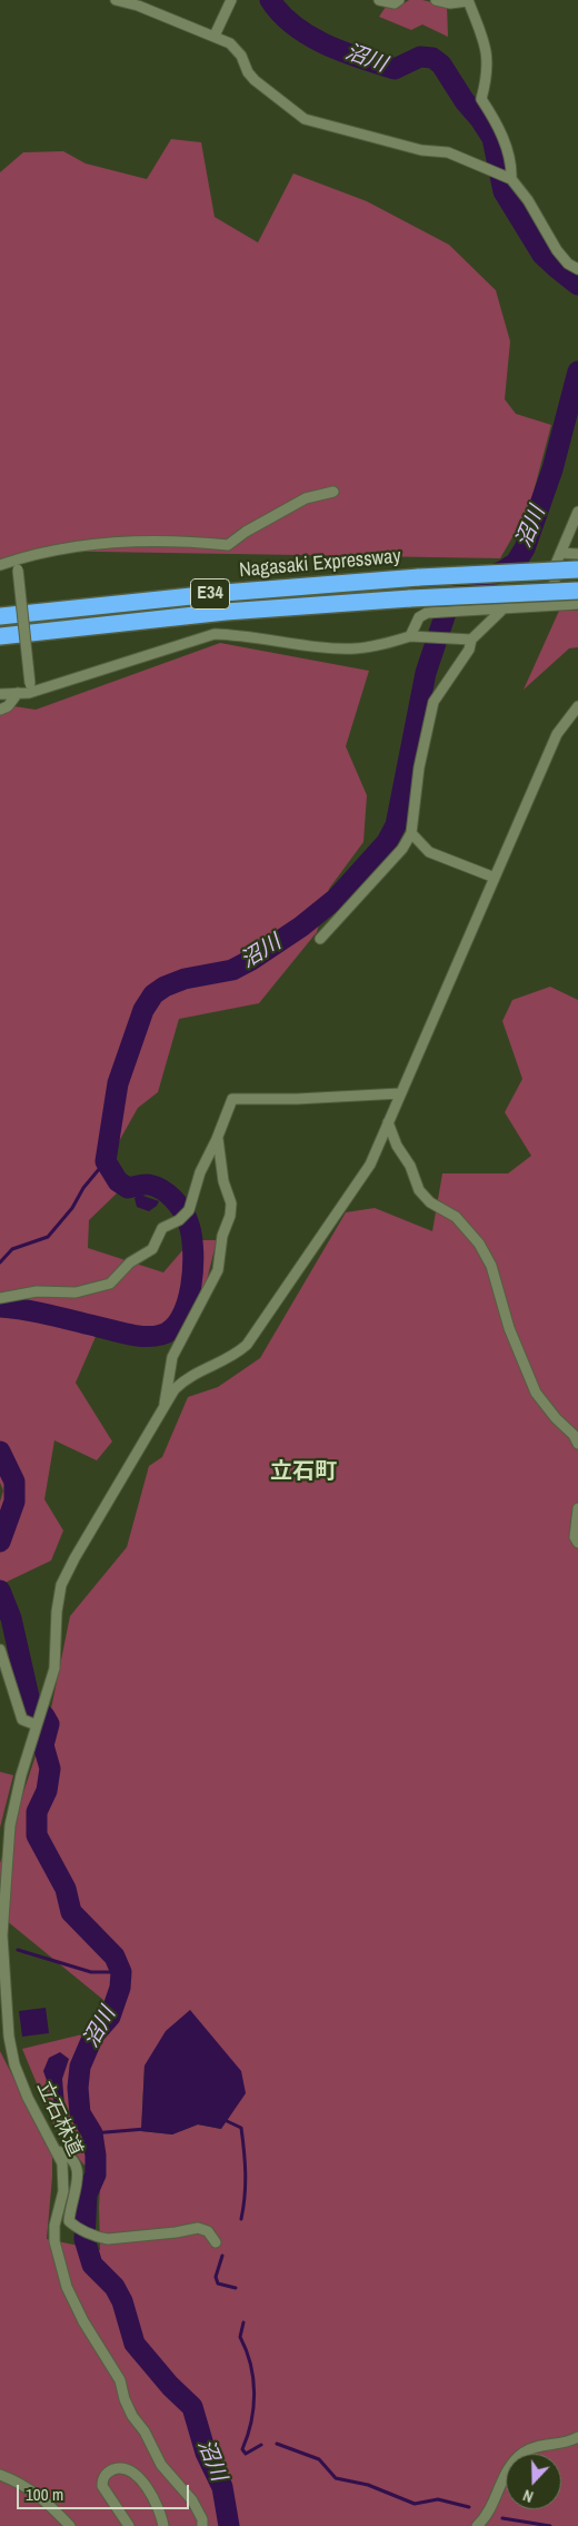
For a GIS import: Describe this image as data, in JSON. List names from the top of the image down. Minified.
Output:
{"streets":{"highway":["Nagasaki Expressway","E34"],"street":["立石林道"]},"districts":["立石町"],"water":["沼川"],"scale_bar":"100 m","north":"bottom"}
